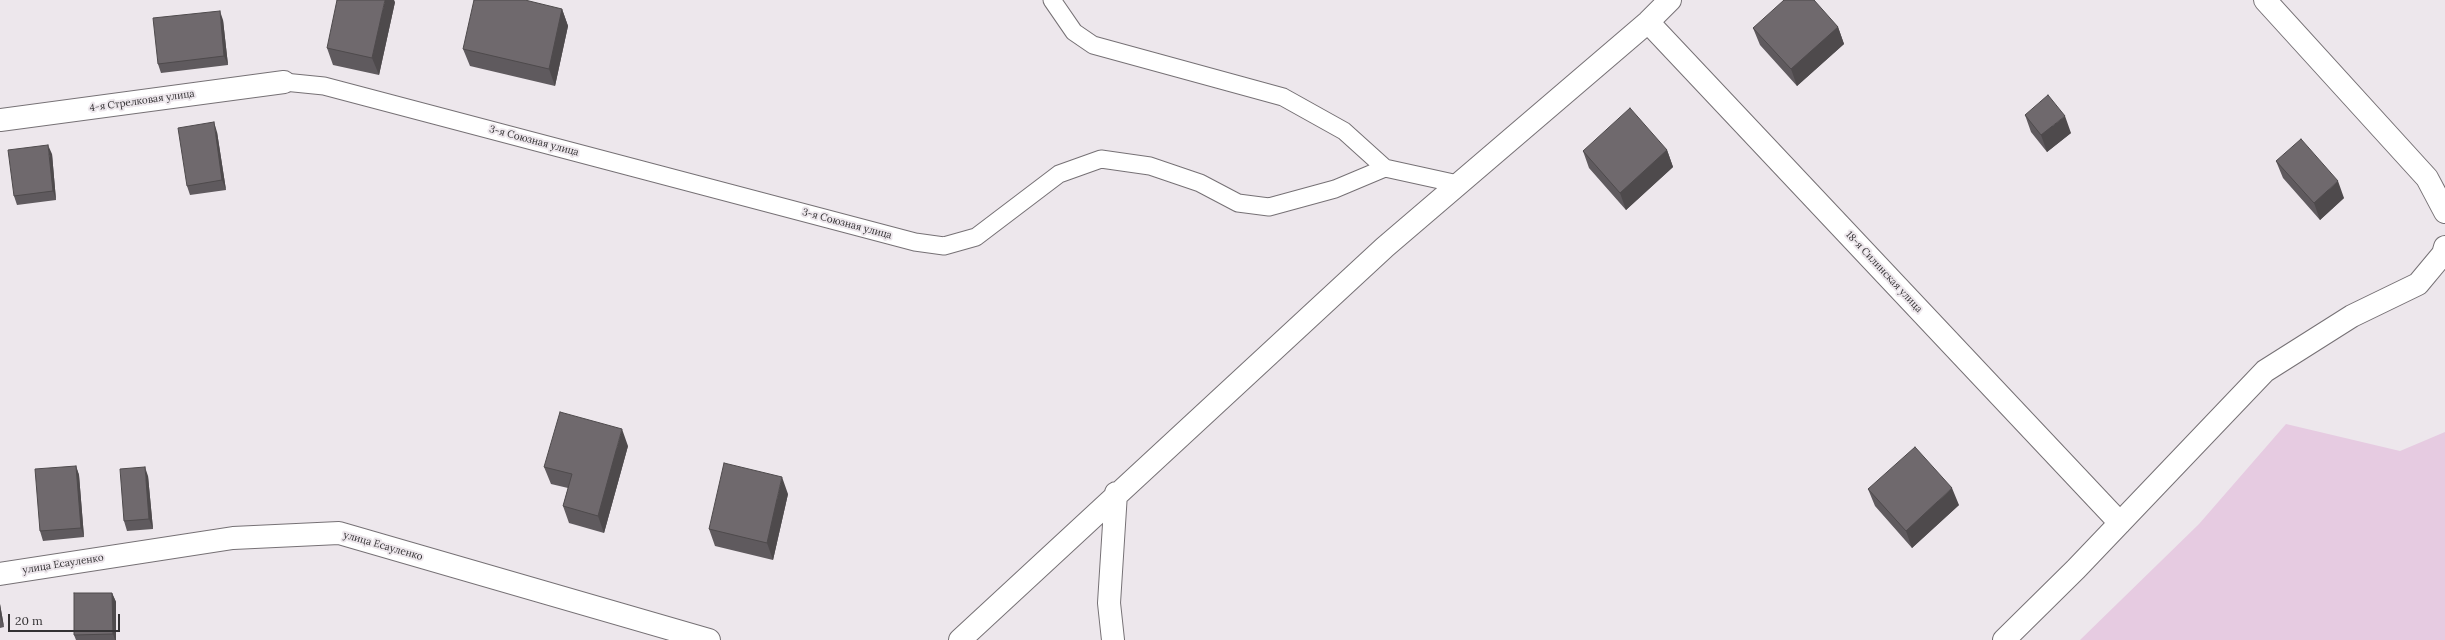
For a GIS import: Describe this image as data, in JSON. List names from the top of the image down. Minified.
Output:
{"streets":{"street":["4-я Стрелковая улица","18-я Силинская улица","улица Есауленко"],"lane":["3-я Союзная улица"]},"crossings":[["4-я Стрелковая улица","3-я Союзная улица"]],"scale_bar":"20 m"}
